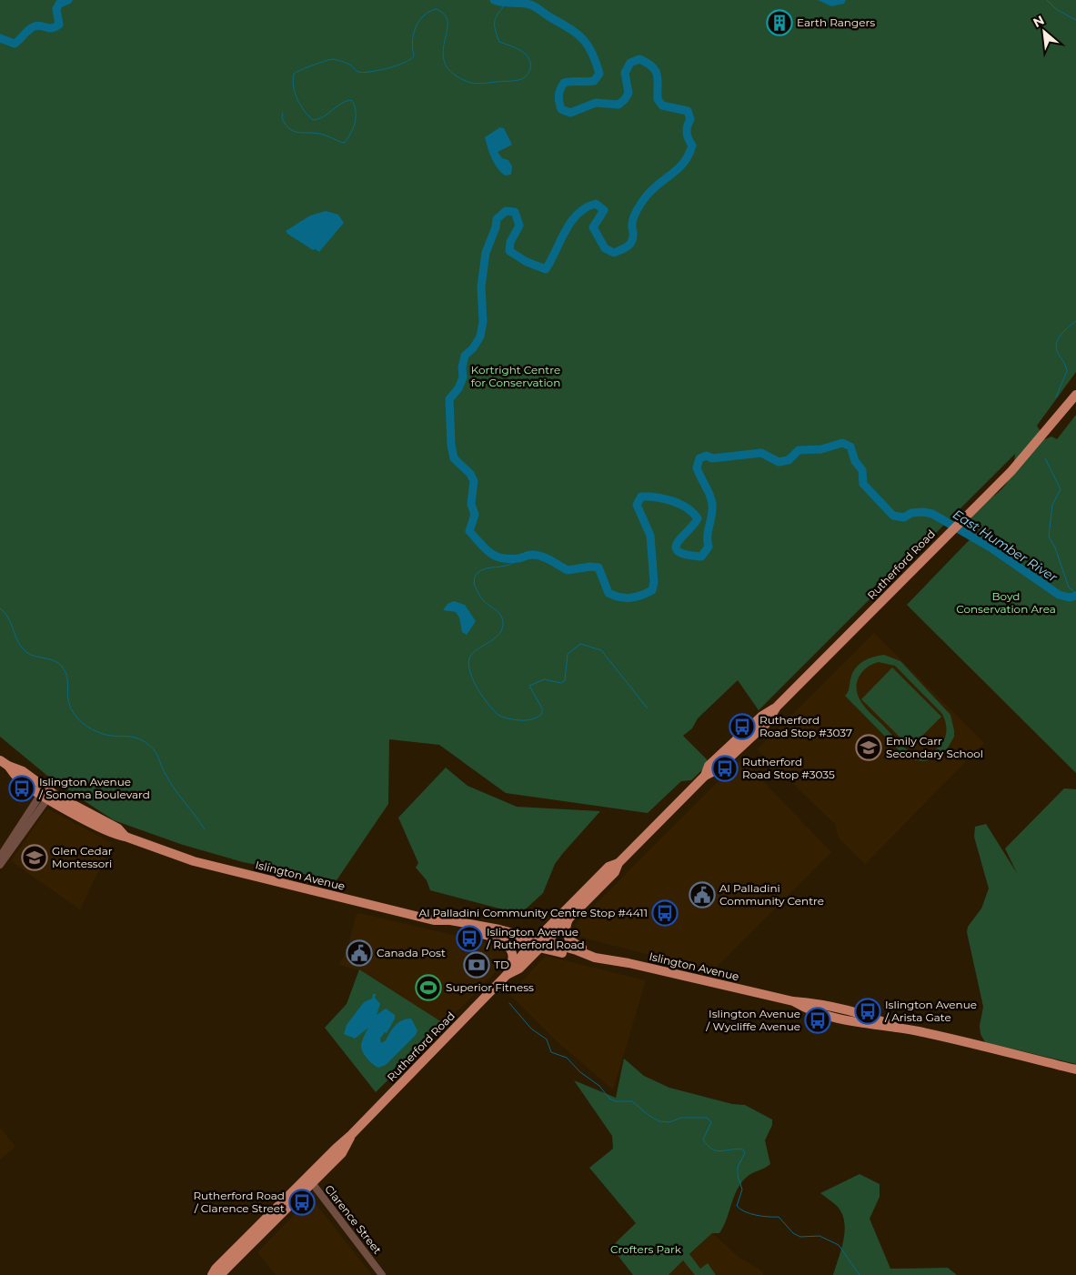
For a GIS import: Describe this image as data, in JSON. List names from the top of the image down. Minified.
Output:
{"streets":{"main road":["Rutherford Road","Islington Avenue"],"street":["Clarence Street"]},"crossings":[["Rutherford Road","Islington Avenue"],["Rutherford Road","Clarence Street"]],"water":["East Humber River"],"parks":["Kortright Centre for Conservation","Boyd Conservation Area","Crofters Park"],"places":{"building":["Earth Rangers"],"bus stop":["Rutherford Road Stop #3037","Rutherford Road Stop #3035","Islington Avenue / Sonoma Boulevard","Al Palladini Community Centre Stop #4411","Islington Avenue / Rutherford Road","Islington Avenue / Arista Gate","Islington Avenue / Wycliffe Avenue","Rutherford Road / Clarence Street"],"school or university":["Emily Carr Secondary School","Glen Cedar Montessori"],"public building":["Al Palladini Community Centre","Canada Post"],"bank":["TD"],"sports":["Superior Fitness"]},"north":"top left"}
